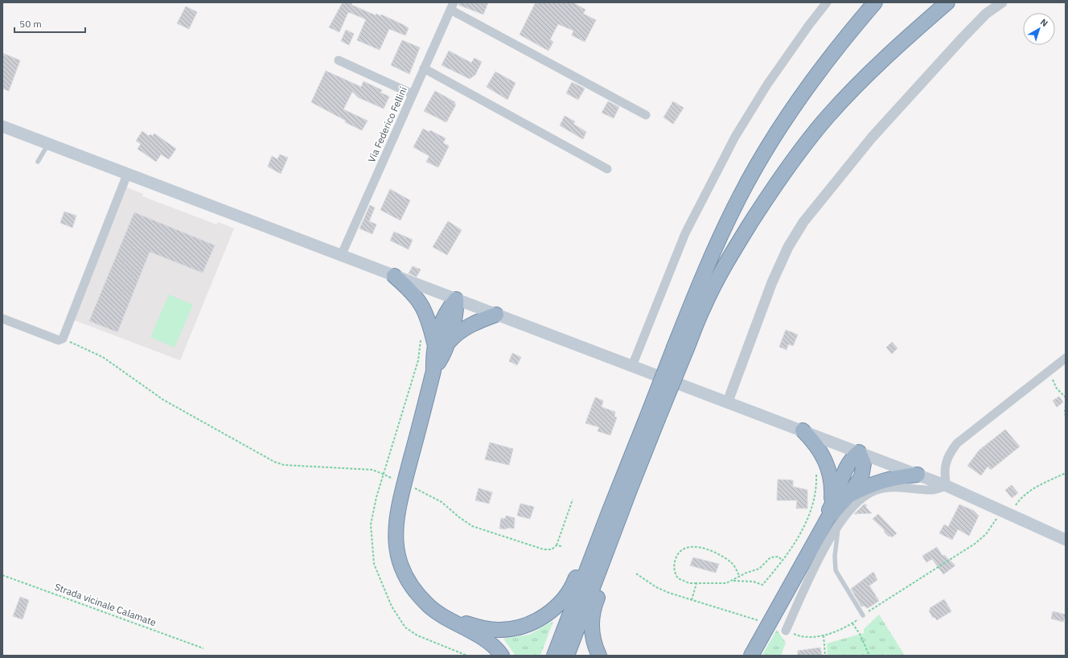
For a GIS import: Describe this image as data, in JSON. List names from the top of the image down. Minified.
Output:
{"streets":{"street":["Via Federico Fellini"],"path":["Strada vicinale Calamate"]},"scale_bar":"50 m","north":"top right"}
